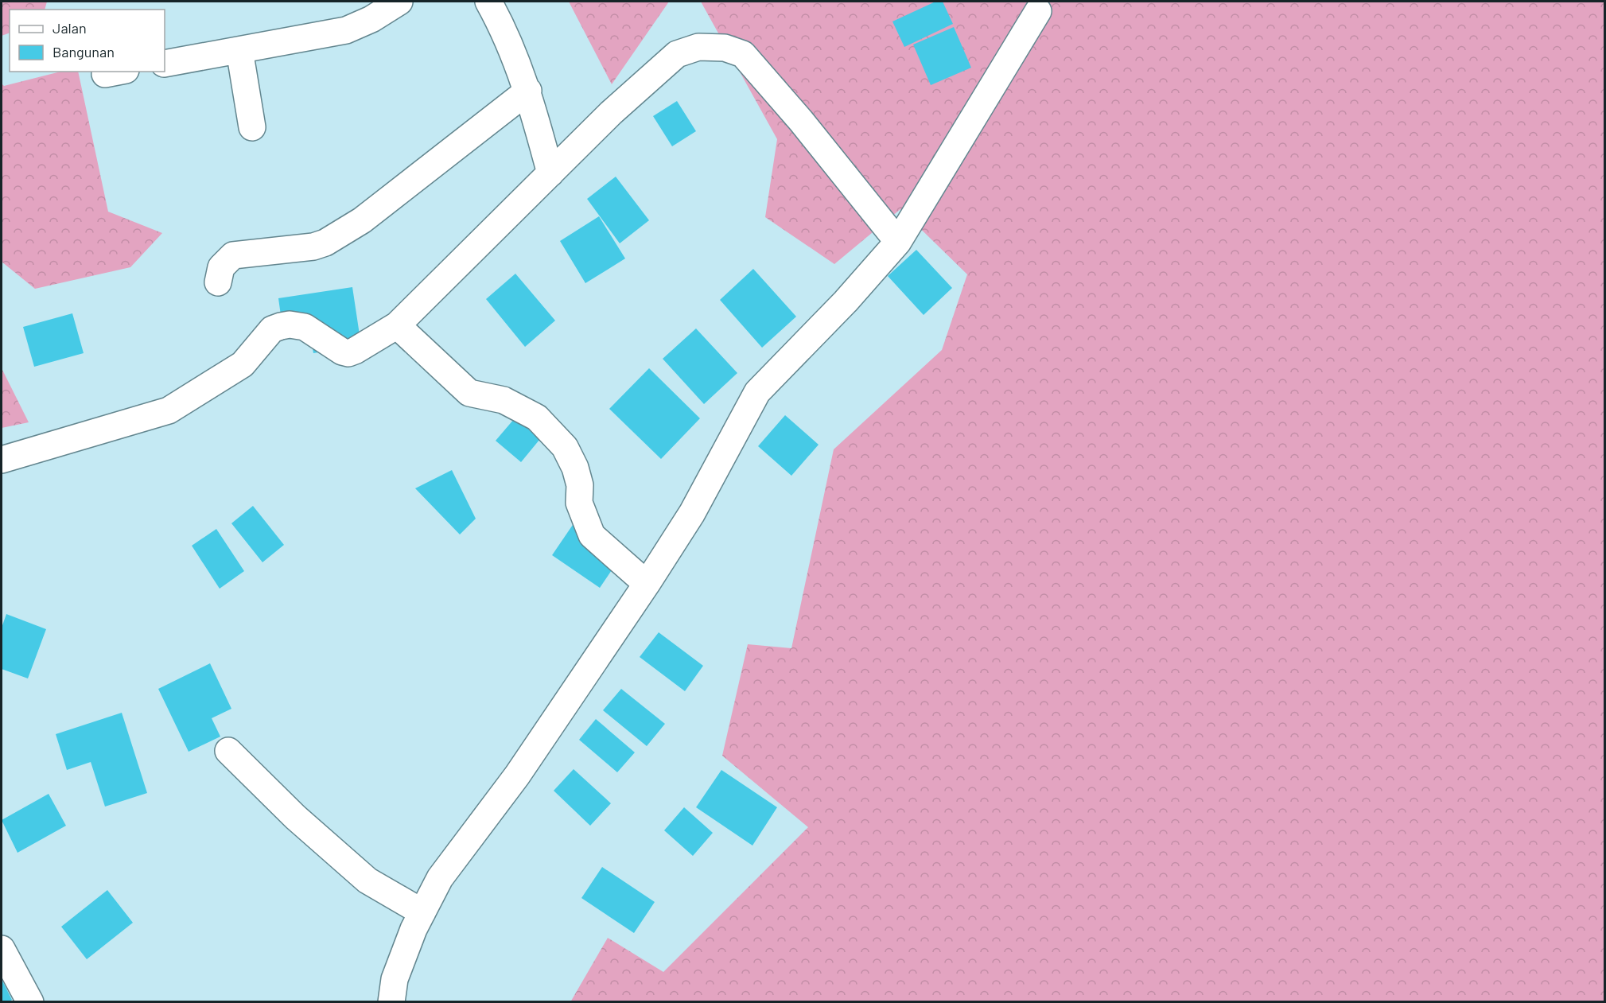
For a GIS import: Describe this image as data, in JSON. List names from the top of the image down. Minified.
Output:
{"legend":["Jalan","Bangunan"]}
